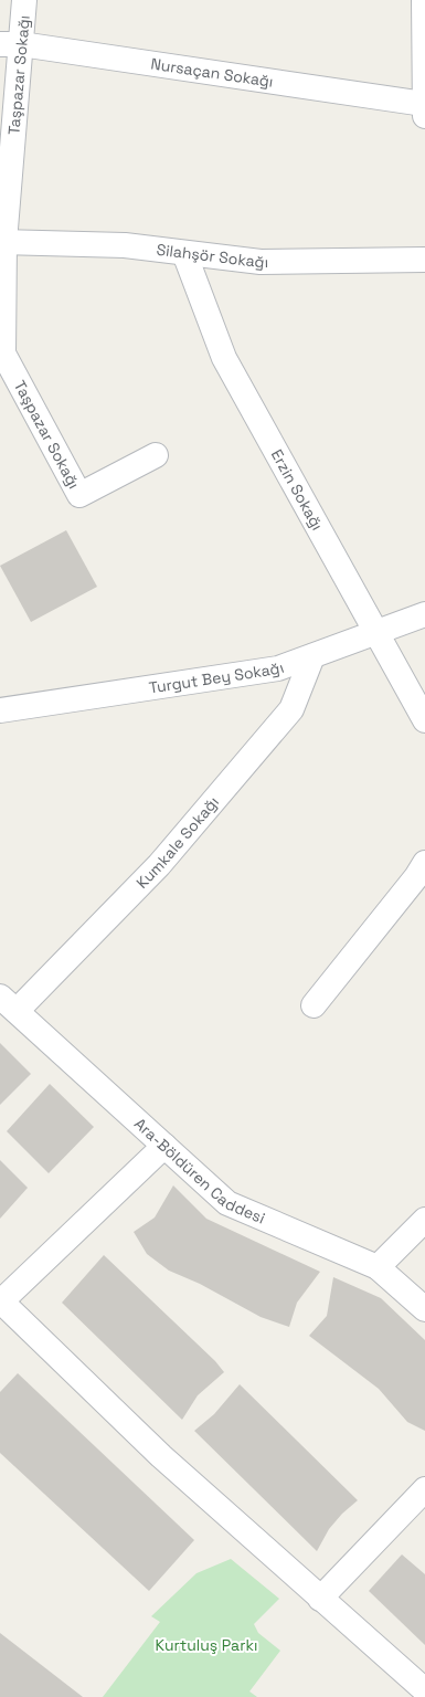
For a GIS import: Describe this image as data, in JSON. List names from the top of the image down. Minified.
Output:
{"streets":{"street":["Nursaçan Sokağı","Taşpazar Sokağı","Silahşör Sokağı","Erzin Sokağı","Turgut Bey Sokağı","Kumkale Sokağı","Ara-Böldüren Caddesi"]},"crossings":[["Nursaçan Sokağı","Taşpazar Sokağı"],["Taşpazar Sokağı","Silahşör Sokağı"],["Silahşör Sokağı","Erzin Sokağı"],["Erzin Sokağı","Turgut Bey Sokağı"],["Turgut Bey Sokağı","Kumkale Sokağı"],["Kumkale Sokağı","Ara-Böldüren Caddesi"]],"parks":["Kurtuluş Parkı"]}
